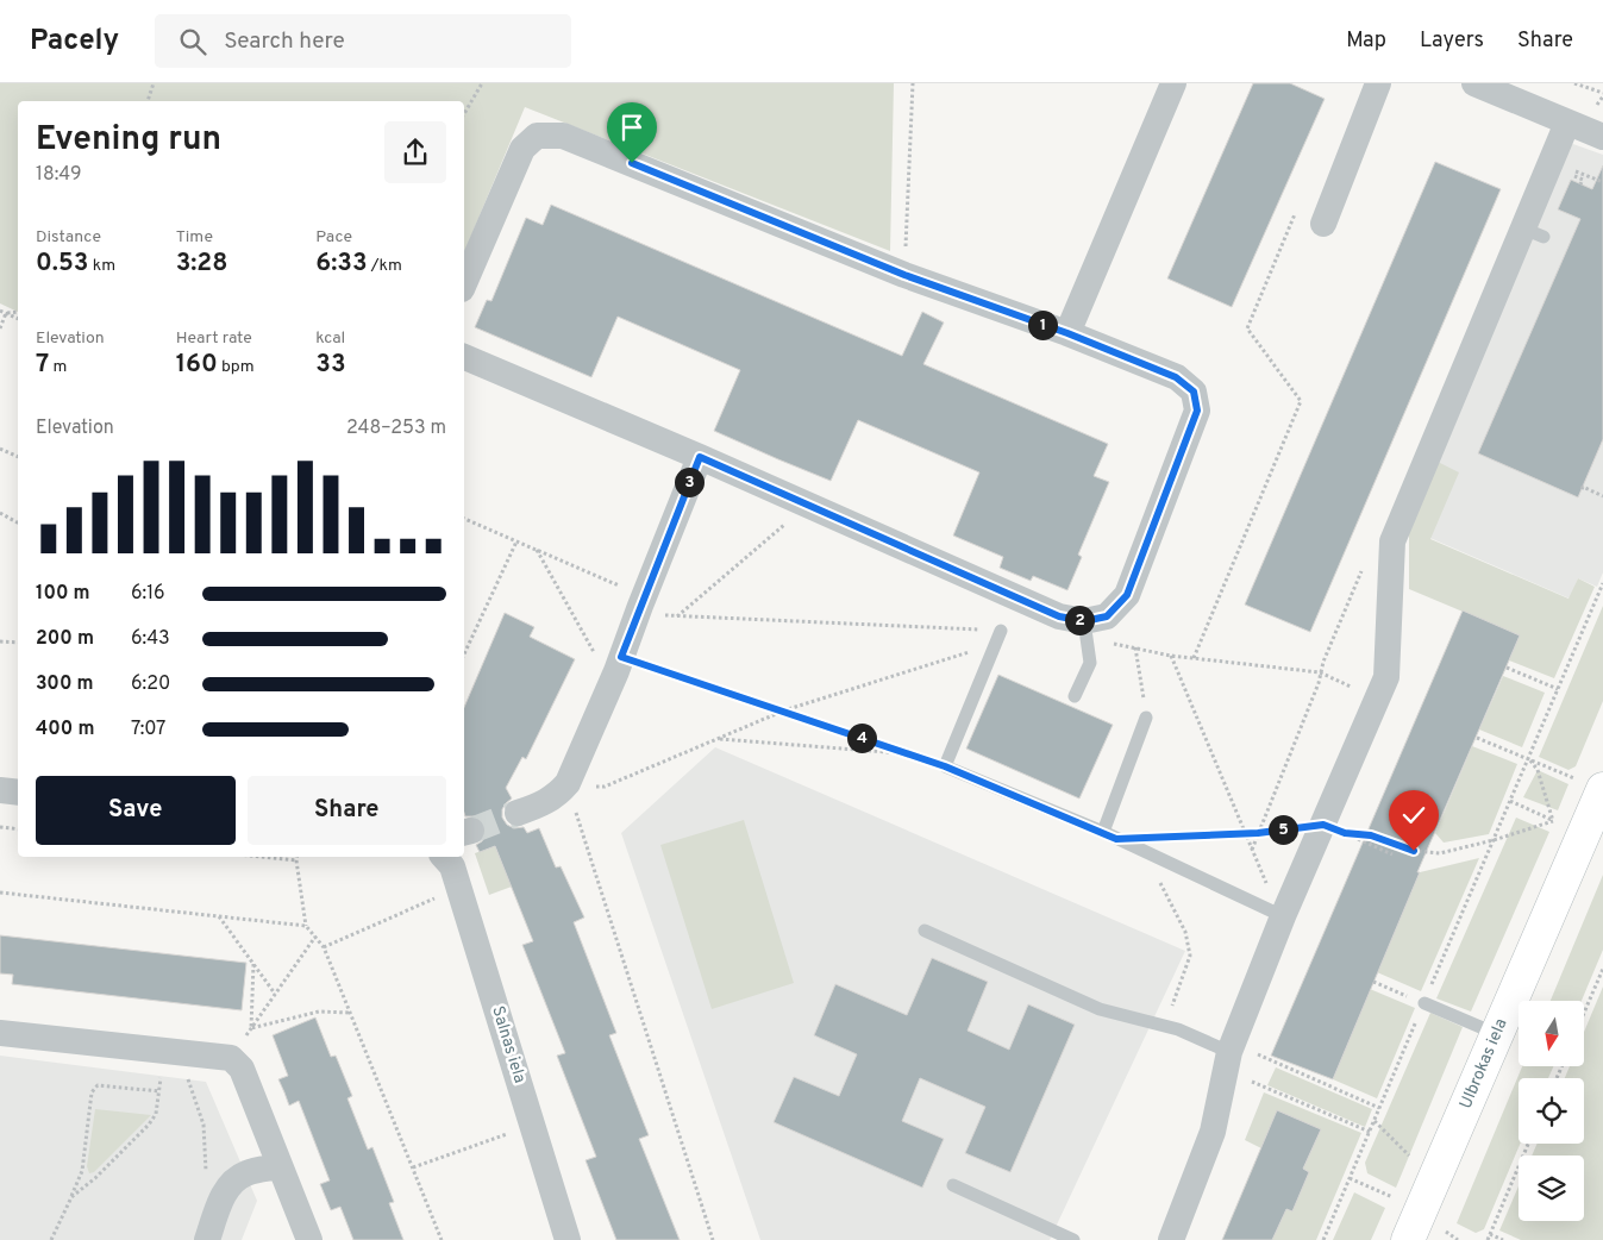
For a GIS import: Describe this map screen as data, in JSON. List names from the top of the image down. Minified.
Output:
{"streets":{"main road":["Ulbrokas iela"],"street":["Salnas iela"]},"north":"bottom","page":{"header":"Pacely","search":"Search here","nav":["Map","Layers","Share"],"heading":["Evening run","18:49"],"stats":[["Distance","0.53 km"],["Time","3:28"],["Pace","6:33 /km"],["Elevation","7 m"],["Heart rate","160 bpm"],["kcal","33"]],"pins":["1","3","2","4","5"],"chart":["Elevation","248–253 m"],"list":[{"name":"100 m","note":"6:16"},{"name":"200 m","note":"6:43"},{"name":"300 m","note":"6:20"},{"name":"400 m","note":"7:07"}],"buttons":["Save","Share"]}}
